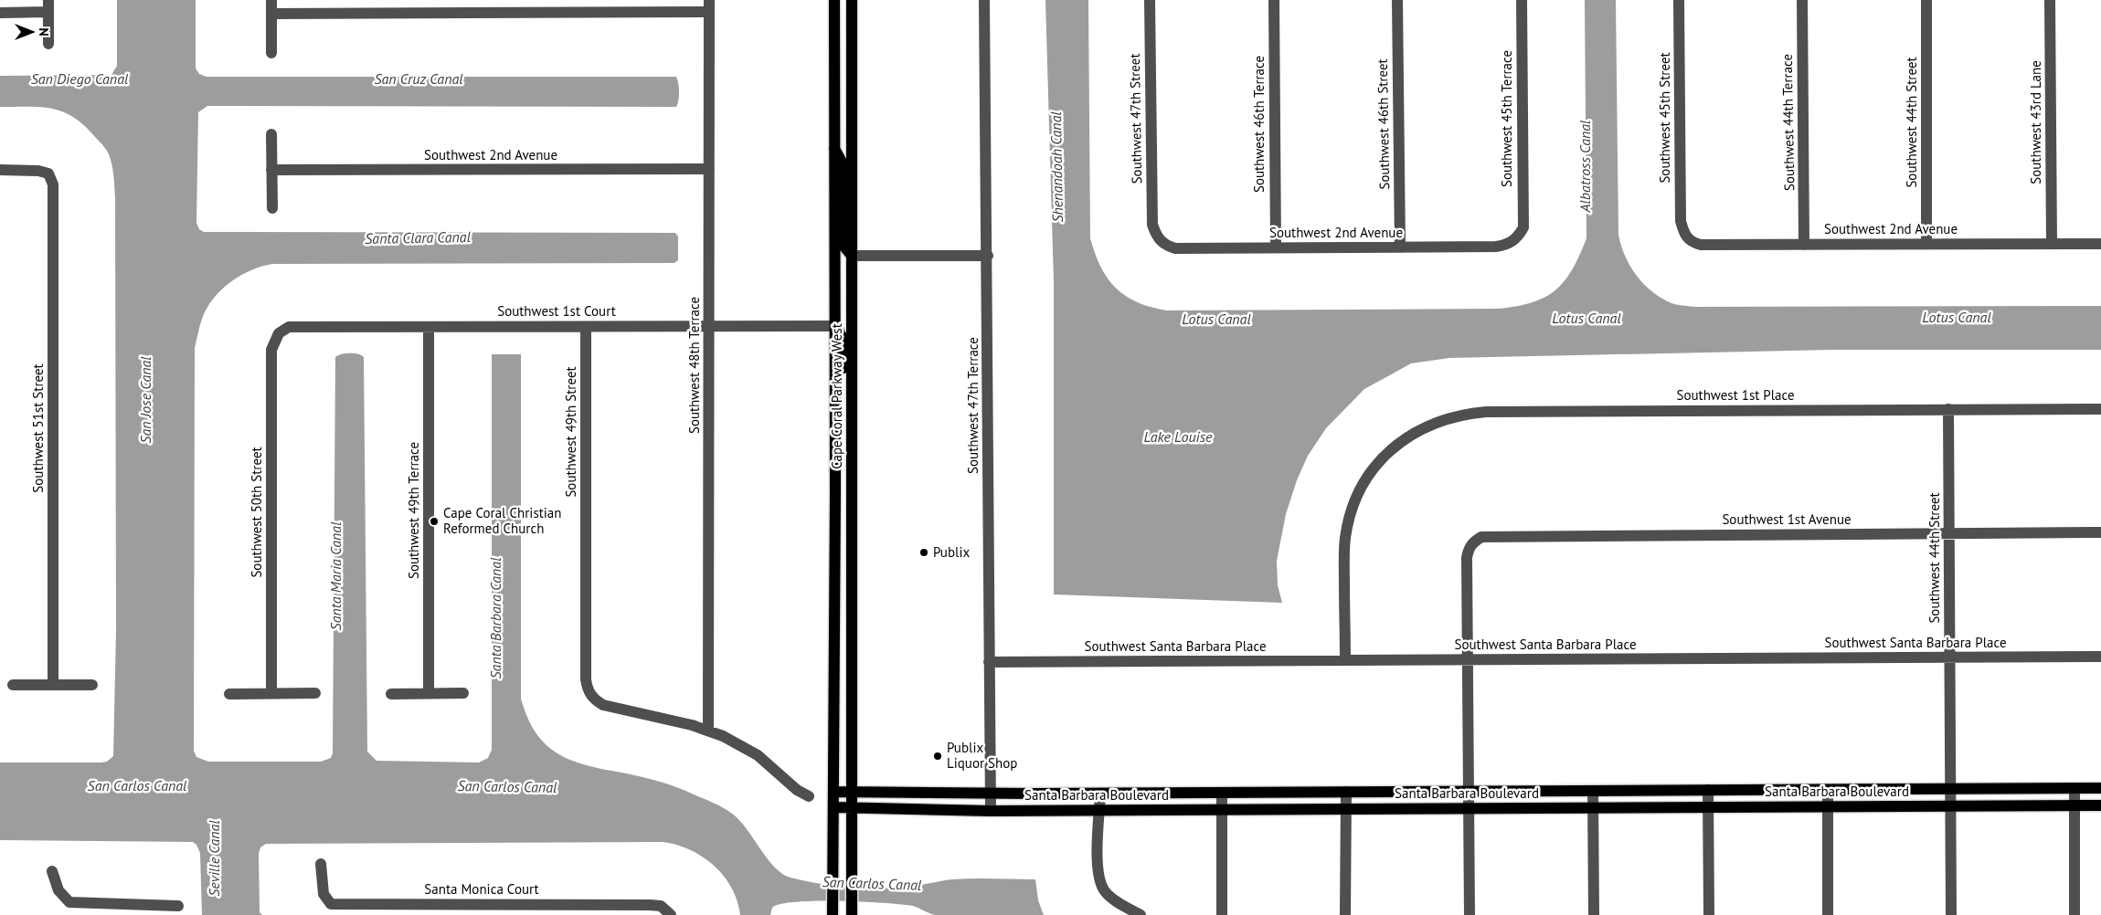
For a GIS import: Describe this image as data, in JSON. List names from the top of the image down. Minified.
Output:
{"streets":{"main road":["Cape Coral Parkway West","Santa Barbara Boulevard"],"street":["Southwest 45th Street","Southwest 47th Street","Southwest 45th Terrace","Southwest 44th Terrace","Southwest 44th Street","Southwest 43rd Lane","Southwest 46th Terrace","Southwest 46th Street","Southwest 2nd Avenue","Southwest 1st Court","Southwest 48th Terrace","Southwest 1st Place","Southwest 47th Terrace","Southwest 51st Street","Southwest 49th Street","Southwest 49th Terrace","Southwest 50th Street","Southwest 1st Avenue","Southwest Santa Barbara Place","Santa Monica Court"]},"crossings":[["Southwest 45th Street","Southwest 2nd Avenue"],["Southwest 47th Street","Southwest 2nd Avenue"],["Southwest 45th Terrace","Southwest 2nd Avenue"],["Southwest 44th Terrace","Southwest 2nd Avenue"],["Southwest 44th Street","Southwest 2nd Avenue"],["Southwest 44th Street","Southwest 1st Place"],["Southwest 44th Street","Southwest 1st Avenue"],["Southwest 44th Street","Southwest Santa Barbara Place"],["Southwest 44th Street","Santa Barbara Boulevard"],["Southwest 43rd Lane","Southwest 2nd Avenue"],["Southwest 46th Terrace","Southwest 2nd Avenue"],["Southwest 46th Street","Southwest 2nd Avenue"],["Southwest 2nd Avenue","Southwest 48th Terrace"],["Southwest 1st Court","Southwest 48th Terrace"],["Southwest 1st Court","Cape Coral Parkway West"],["Southwest 1st Court","Southwest 49th Street"],["Southwest 1st Court","Southwest 49th Terrace"],["Southwest 1st Court","Southwest 50th Street"],["Southwest 48th Terrace","Southwest 49th Street"],["Southwest 1st Place","Southwest Santa Barbara Place"],["Cape Coral Parkway West","Santa Barbara Boulevard"],["Southwest 47th Terrace","Southwest Santa Barbara Place"],["Southwest 47th Terrace","Santa Barbara Boulevard"],["Southwest 1st Avenue","Southwest Santa Barbara Place"]],"water":["San Diego Canal","San Cruz Canal","Albatross Canal","Shenandoah Canal","Santa Clara Canal","Lotus Canal","San Jose Canal","Lake Louise","Santa Maria Canal","Santa Barbara Canal","San Carlos Canal","Seville Canal"],"places":["Cape Coral Christian Reformed Church","Publix","Publix Liquor Shop"],"north":"right"}
